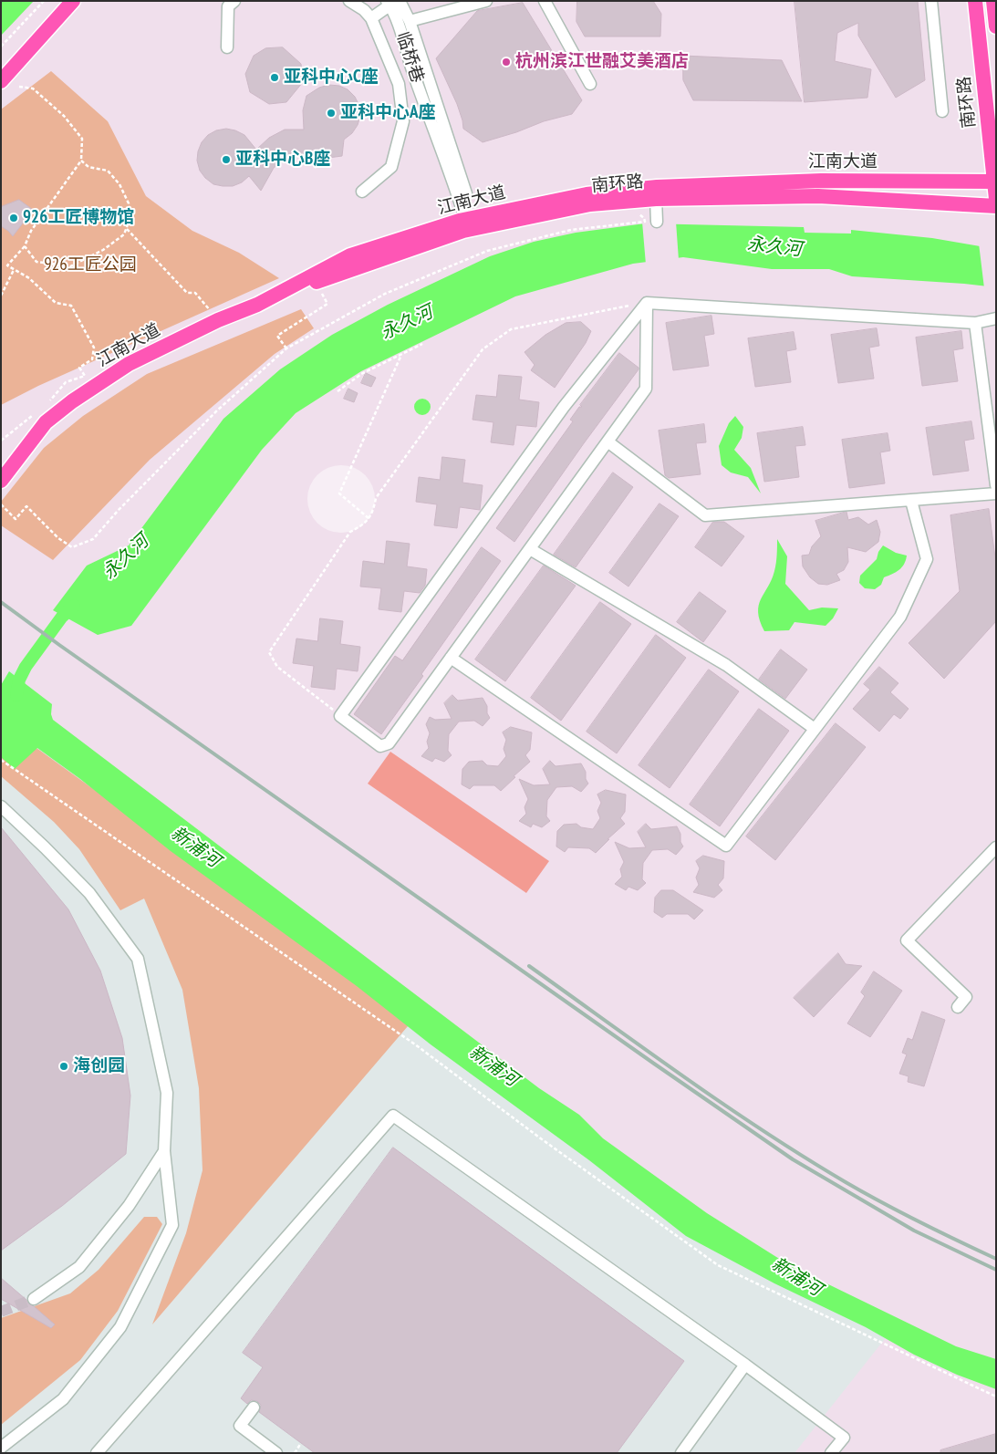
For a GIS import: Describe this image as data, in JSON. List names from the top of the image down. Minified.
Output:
{"streets":{"main road":["南环路","江南大道"],"street":["临桥巷"]},"crossings":[["临桥巷","江南大道"],["南环路","江南大道"]],"water":["永久河","新浦河"],"parks":["926工匠公园"],"places":["杭州滨江世融艾美酒店","亚科中心C座","亚科中心A座","亚科中心B座","926工匠博物馆","海创园"]}
